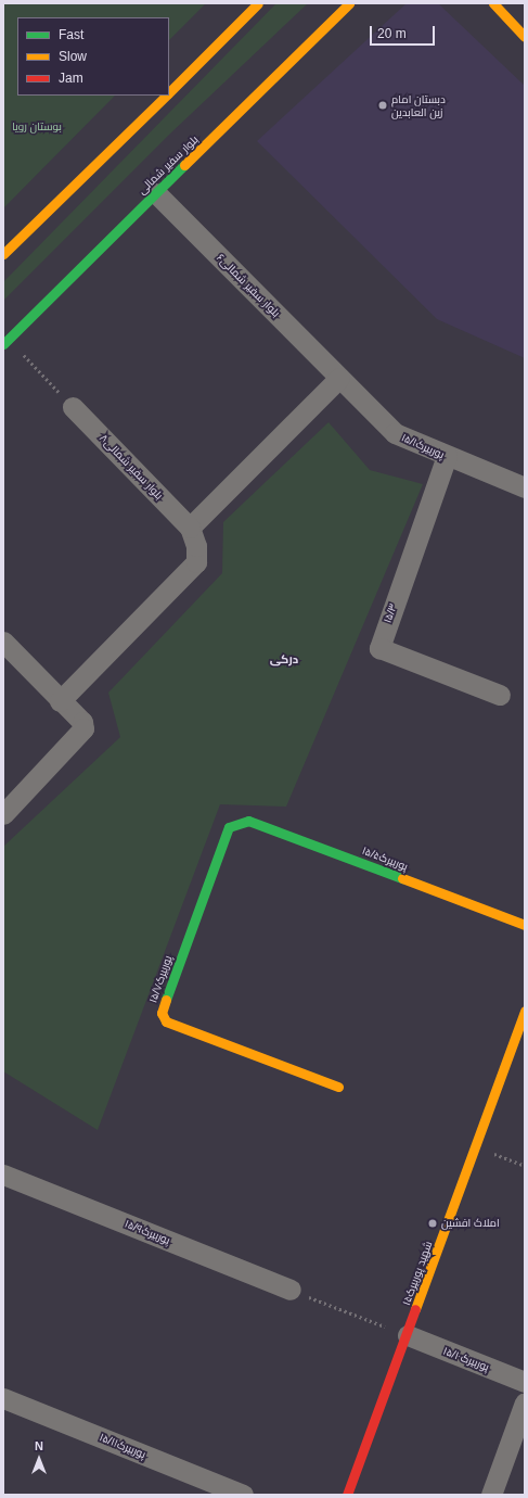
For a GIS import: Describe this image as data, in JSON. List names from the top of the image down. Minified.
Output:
{"streets":{"street":["بلوار سفیر شمالی","بلوار سفیر شمالی۶","پوربیرک۱۵/۱","بلوار سفیر شمالی۸","۱۵/۳","پوربیرک۱۵/۵","پوربیرک۱۵/۷","پوربیرک۱۵/۹","شهید پوربیرک۱۵","پوربیرک۱۵/۱۰","پوربیرک۱۵/۱۱"]},"crossings":[["بلوار سفیر شمالی","بلوار سفیر شمالی۶"],["بلوار سفیر شمالی۶","پوربیرک۱۵/۱"],["پوربیرک۱۵/۱","۱۵/۳"],["پوربیرک۱۵/۵","پوربیرک۱۵/۷"],["شهید پوربیرک۱۵","پوربیرک۱۵/۱۰"]],"districts":["درکی"],"parks":["بوستان رویا"],"places":["دبستان امام زین العابدین","املاک افشین"],"legend":["Fast","Slow","Jam"],"scale_bar":"20 m","north":"top"}
